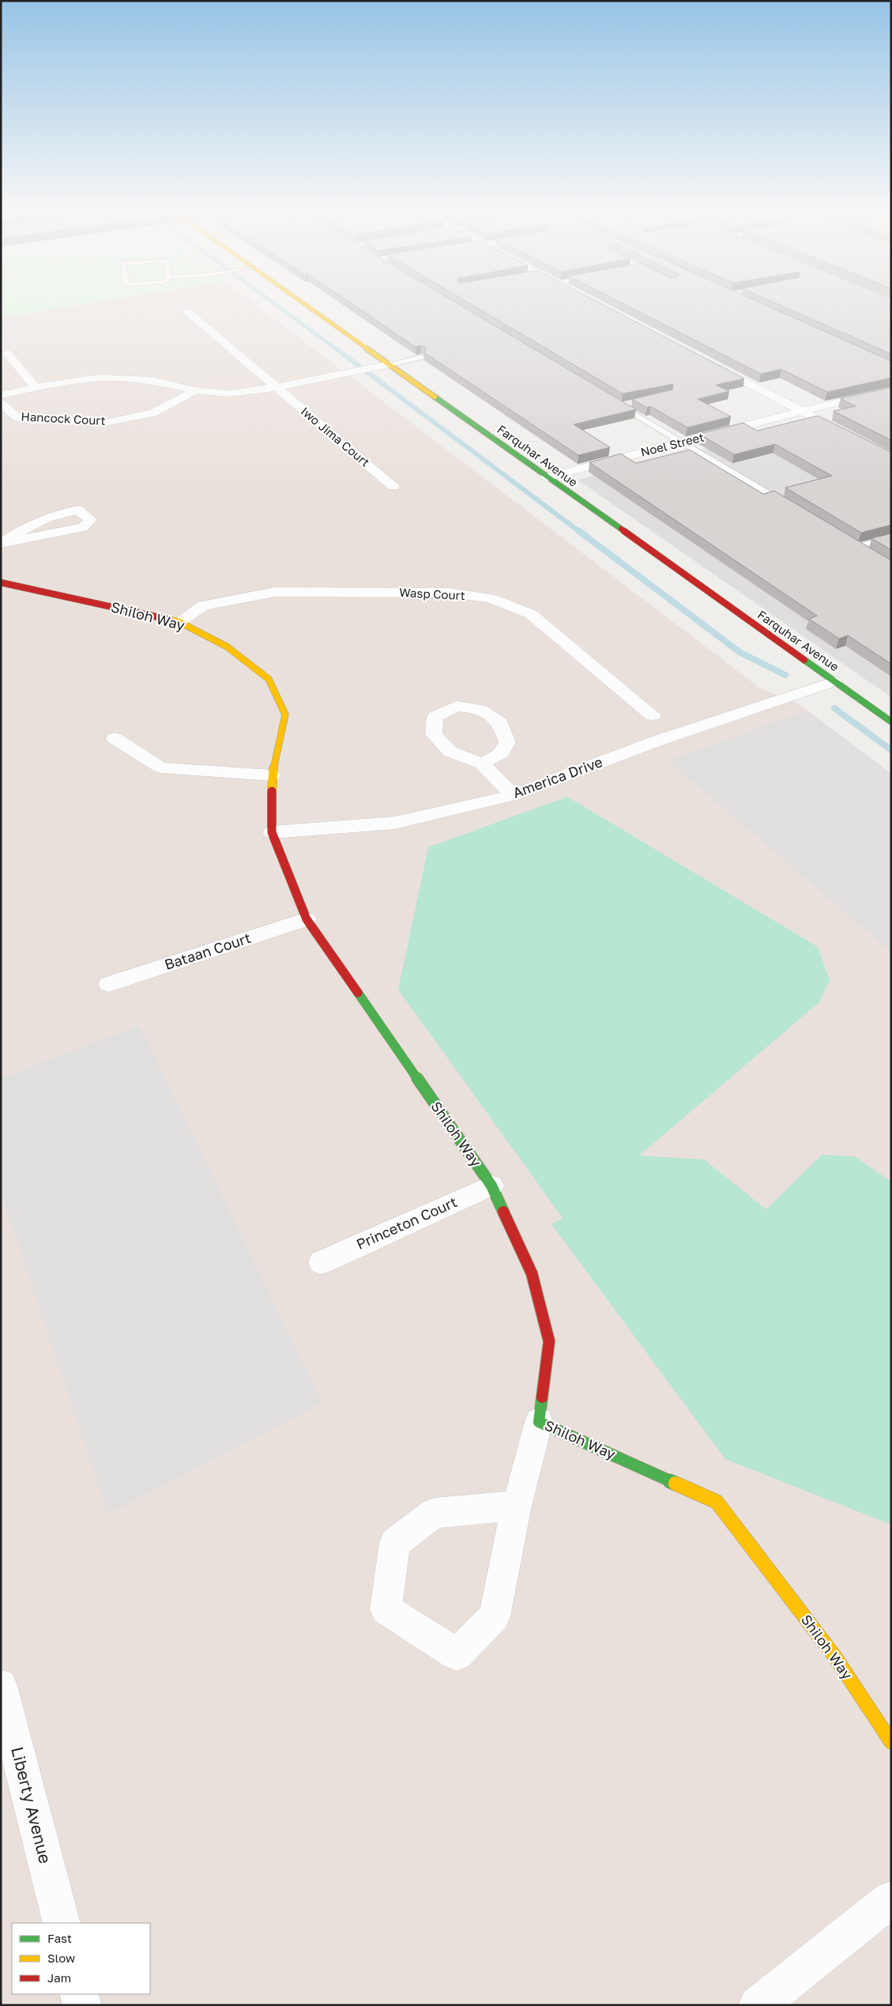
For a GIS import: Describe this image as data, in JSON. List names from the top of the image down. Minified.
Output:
{"streets":{"street":["Hancock Court","Iwo Jima Court","Noel Street","Farquhar Avenue","Wasp Court","Shiloh Way","America Drive","Bataan Court","Princeton Court","Liberty Avenue"]},"crossings":[["Noel Street","Farquhar Avenue"],["Farquhar Avenue","America Drive"],["Wasp Court","Shiloh Way"],["Shiloh Way","America Drive"],["Shiloh Way","Bataan Court"],["Shiloh Way","Princeton Court"]],"legend":["Fast","Slow","Jam"]}
